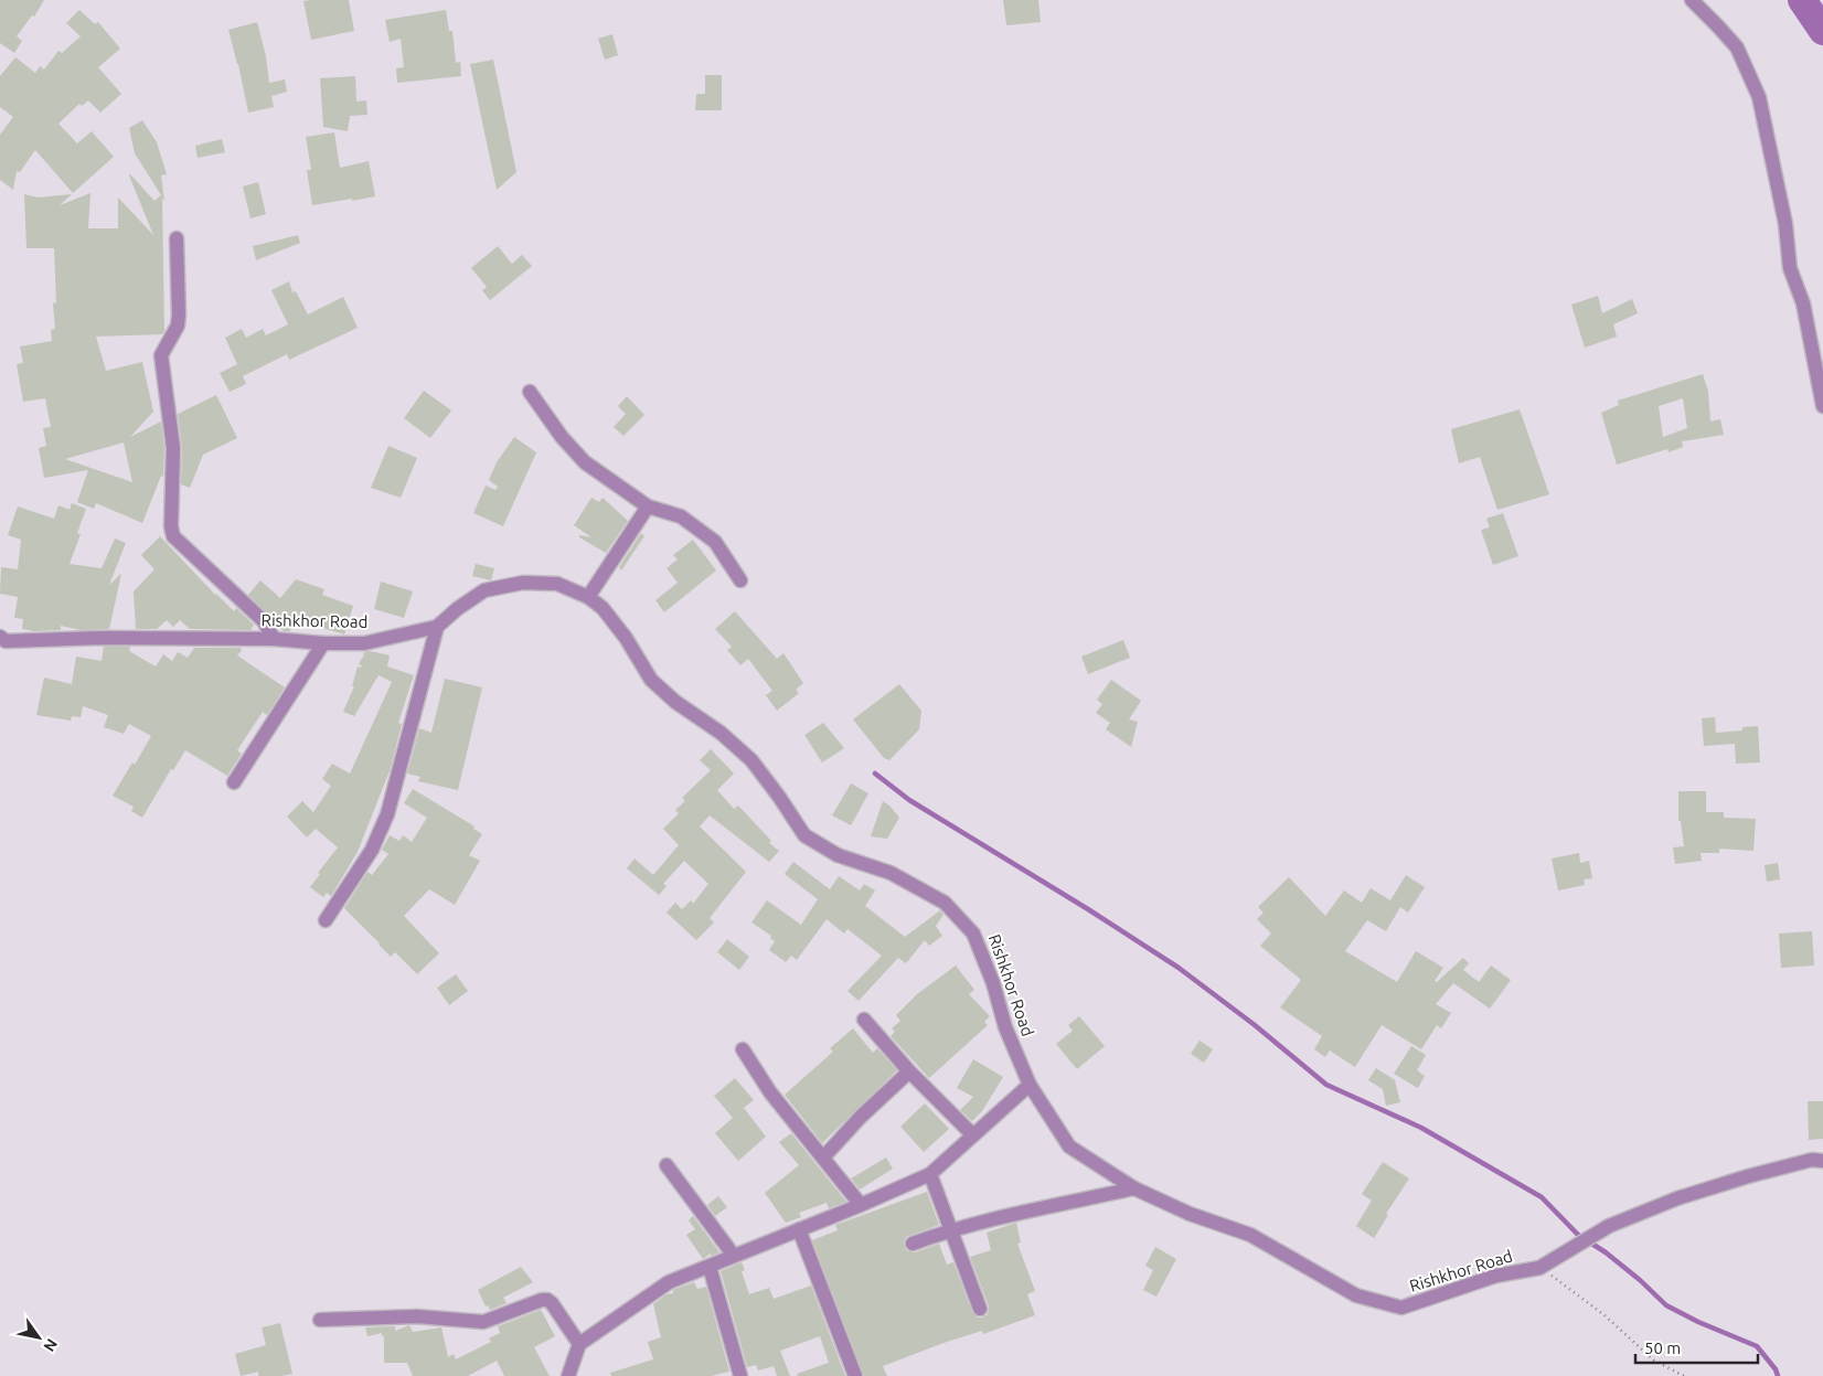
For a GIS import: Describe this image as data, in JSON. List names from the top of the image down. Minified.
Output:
{"streets":{"street":["Rishkhor Road"]},"scale_bar":"50 m","north":"bottom right"}
